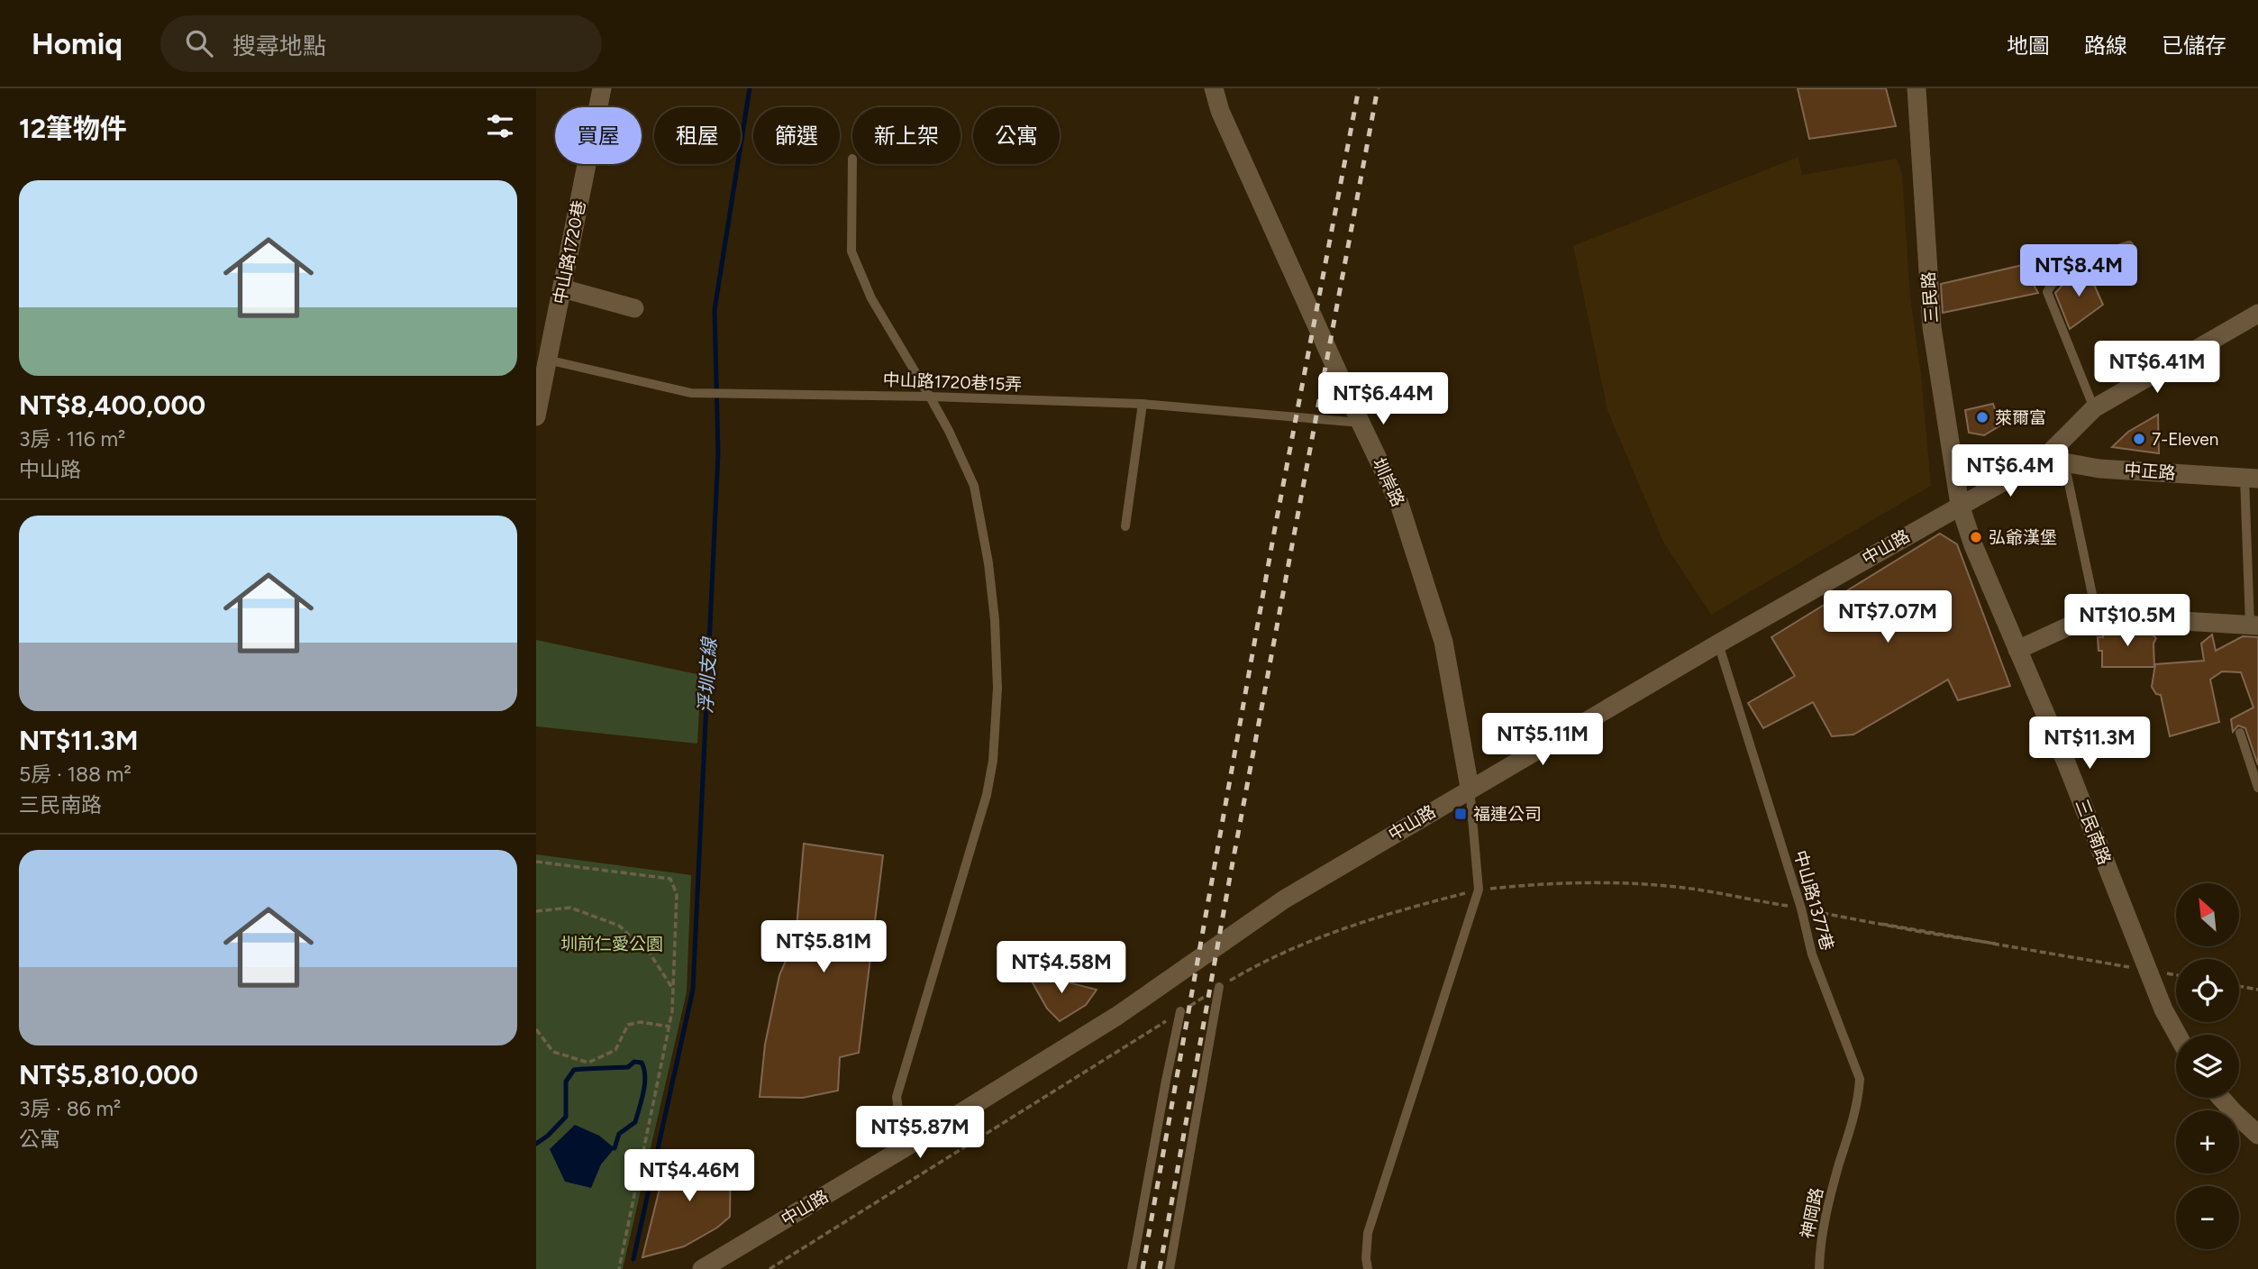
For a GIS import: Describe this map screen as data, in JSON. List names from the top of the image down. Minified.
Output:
{"streets":{"street":["中山路1720巷","三民路","中正路","圳岸路","中山路","三民南路"],"lane":["中山路1720巷15弄","中山路1377巷","神岡路"]},"crossings":[["中山路1720巷","中山路1720巷15弄"],["三民路","中山路"],["三民路","三民南路"],["中山路1720巷15弄","圳岸路"],["中正路","中山路"],["圳岸路","中山路"],["中山路","三民南路"],["中山路","中山路1377巷"],["中山路1377巷","神岡路"]],"water":["浮圳支線"],"parks":["圳前仁愛公園"],"places":{"other":["萊爾富","7-Eleven","弘爺漢堡"],"transit":["福連公司"]},"north":"top left","page":{"header":"Homiq","search":"搜尋地點","nav":["地圖","路線","已儲存"],"heading":"12筆物件","chip":["買屋","租屋","篩選","新上架","公寓"],"list":[{"name":"NT$8,400,000","note":"3房 · 116 m² · 中山路"},{"name":"NT$11.3M","note":"5房 · 188 m² · 三民南路"},{"name":"NT$5,810,000","note":"3房 · 86 m² · 公寓"}],"price":["NT$8.4M","NT$6.41M","NT$6.44M","NT$6.4M","NT$7.07M","NT$10.5M","NT$5.11M","NT$11.3M","NT$5.81M","NT$4.58M","NT$5.87M","NT$4.46M"],"map_buttons":["+","−"]}}
